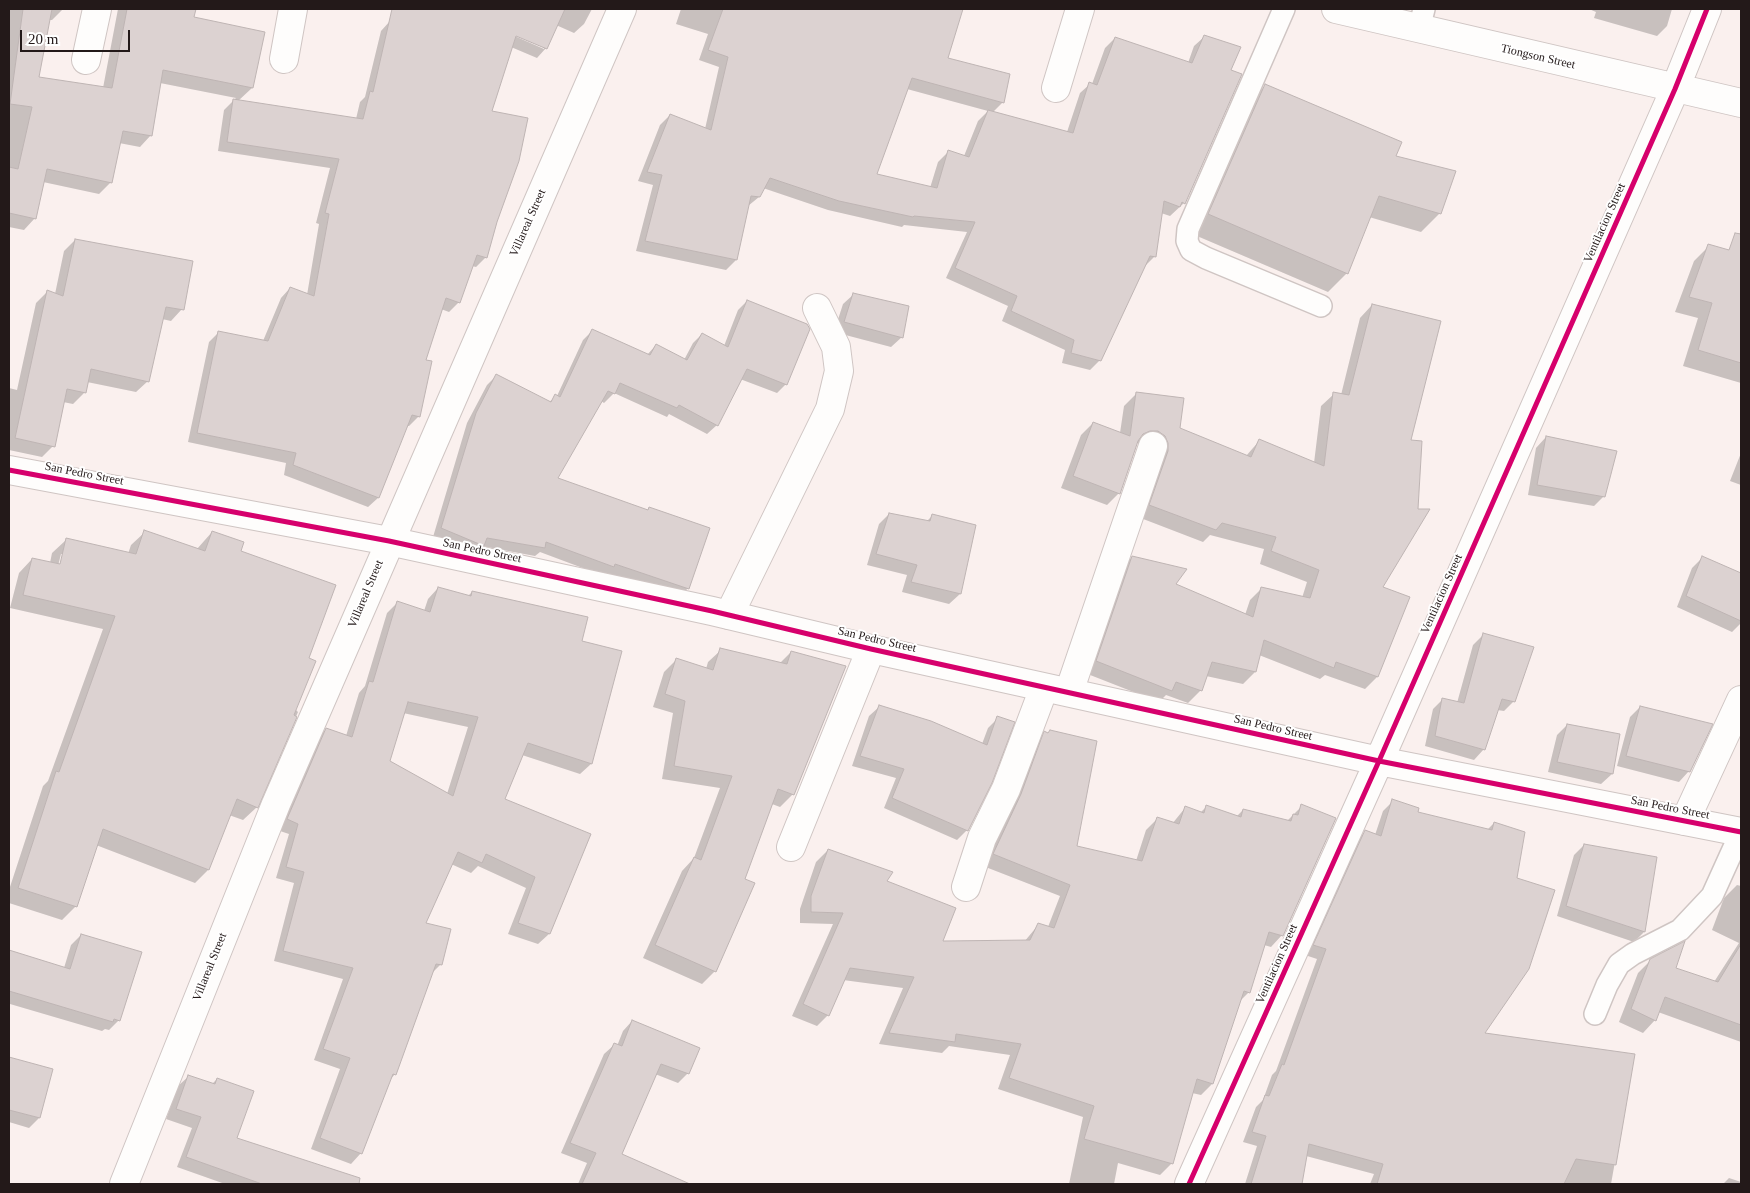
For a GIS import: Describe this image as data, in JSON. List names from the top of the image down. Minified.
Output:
{"streets":{"street":["Tiongson Street","Villareal Street","Ventilacion Street","San Pedro Street"]},"crossings":[["Tiongson Street","Ventilacion Street"],["Villareal Street","San Pedro Street"],["Ventilacion Street","San Pedro Street"]],"scale_bar":"20 m"}
